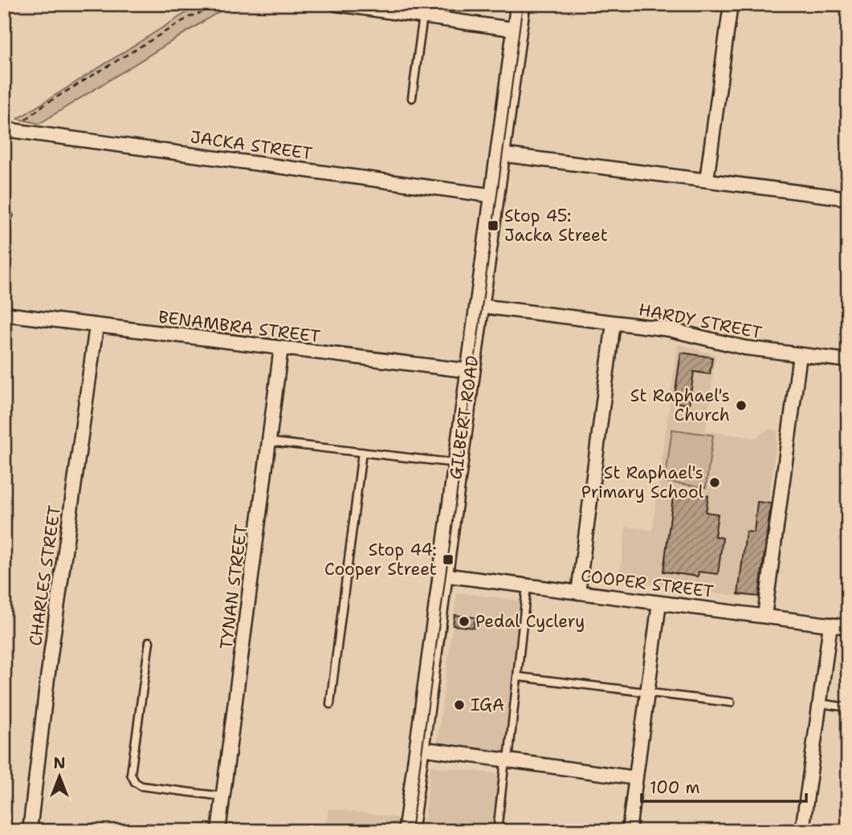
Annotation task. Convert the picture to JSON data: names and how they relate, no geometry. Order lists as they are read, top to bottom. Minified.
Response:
{"streets":{"street":["JACKA STREET","HARDY STREET","BENAMBRA STREET","GILBERT ROAD","CHARLES STREET","COOPER STREET","TYNAN STREET"]},"crossings":[["JACKA STREET","GILBERT ROAD"],["HARDY STREET","GILBERT ROAD"],["BENAMBRA STREET","GILBERT ROAD"],["BENAMBRA STREET","CHARLES STREET"],["BENAMBRA STREET","TYNAN STREET"],["GILBERT ROAD","COOPER STREET"]],"places":{"transit":["Stop 45: Jacka Street","Stop 44: Cooper Street"],"other":["St Raphael's Church","St Raphael's Primary School","Pedal Cyclery","IGA"]},"scale_bar":"100 m","north":"top"}
